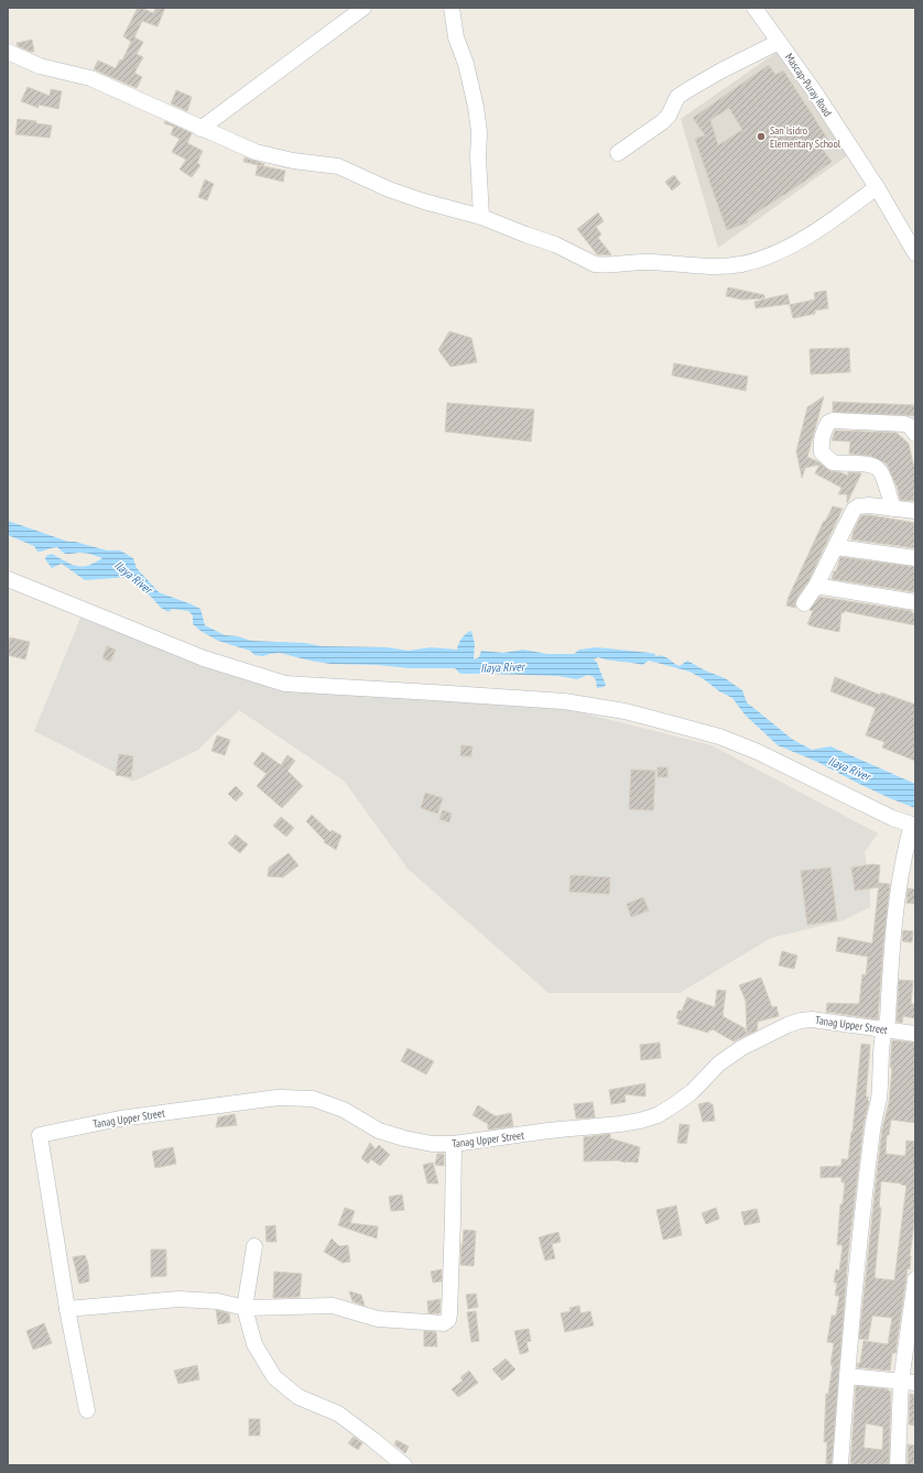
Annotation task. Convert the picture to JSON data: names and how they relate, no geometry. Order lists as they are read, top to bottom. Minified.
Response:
{"streets":{"street":["Mascap-Puray Road","Tanag Upper Street"]},"water":["Ilaya River"],"places":["San Isidro Elementary School"]}
